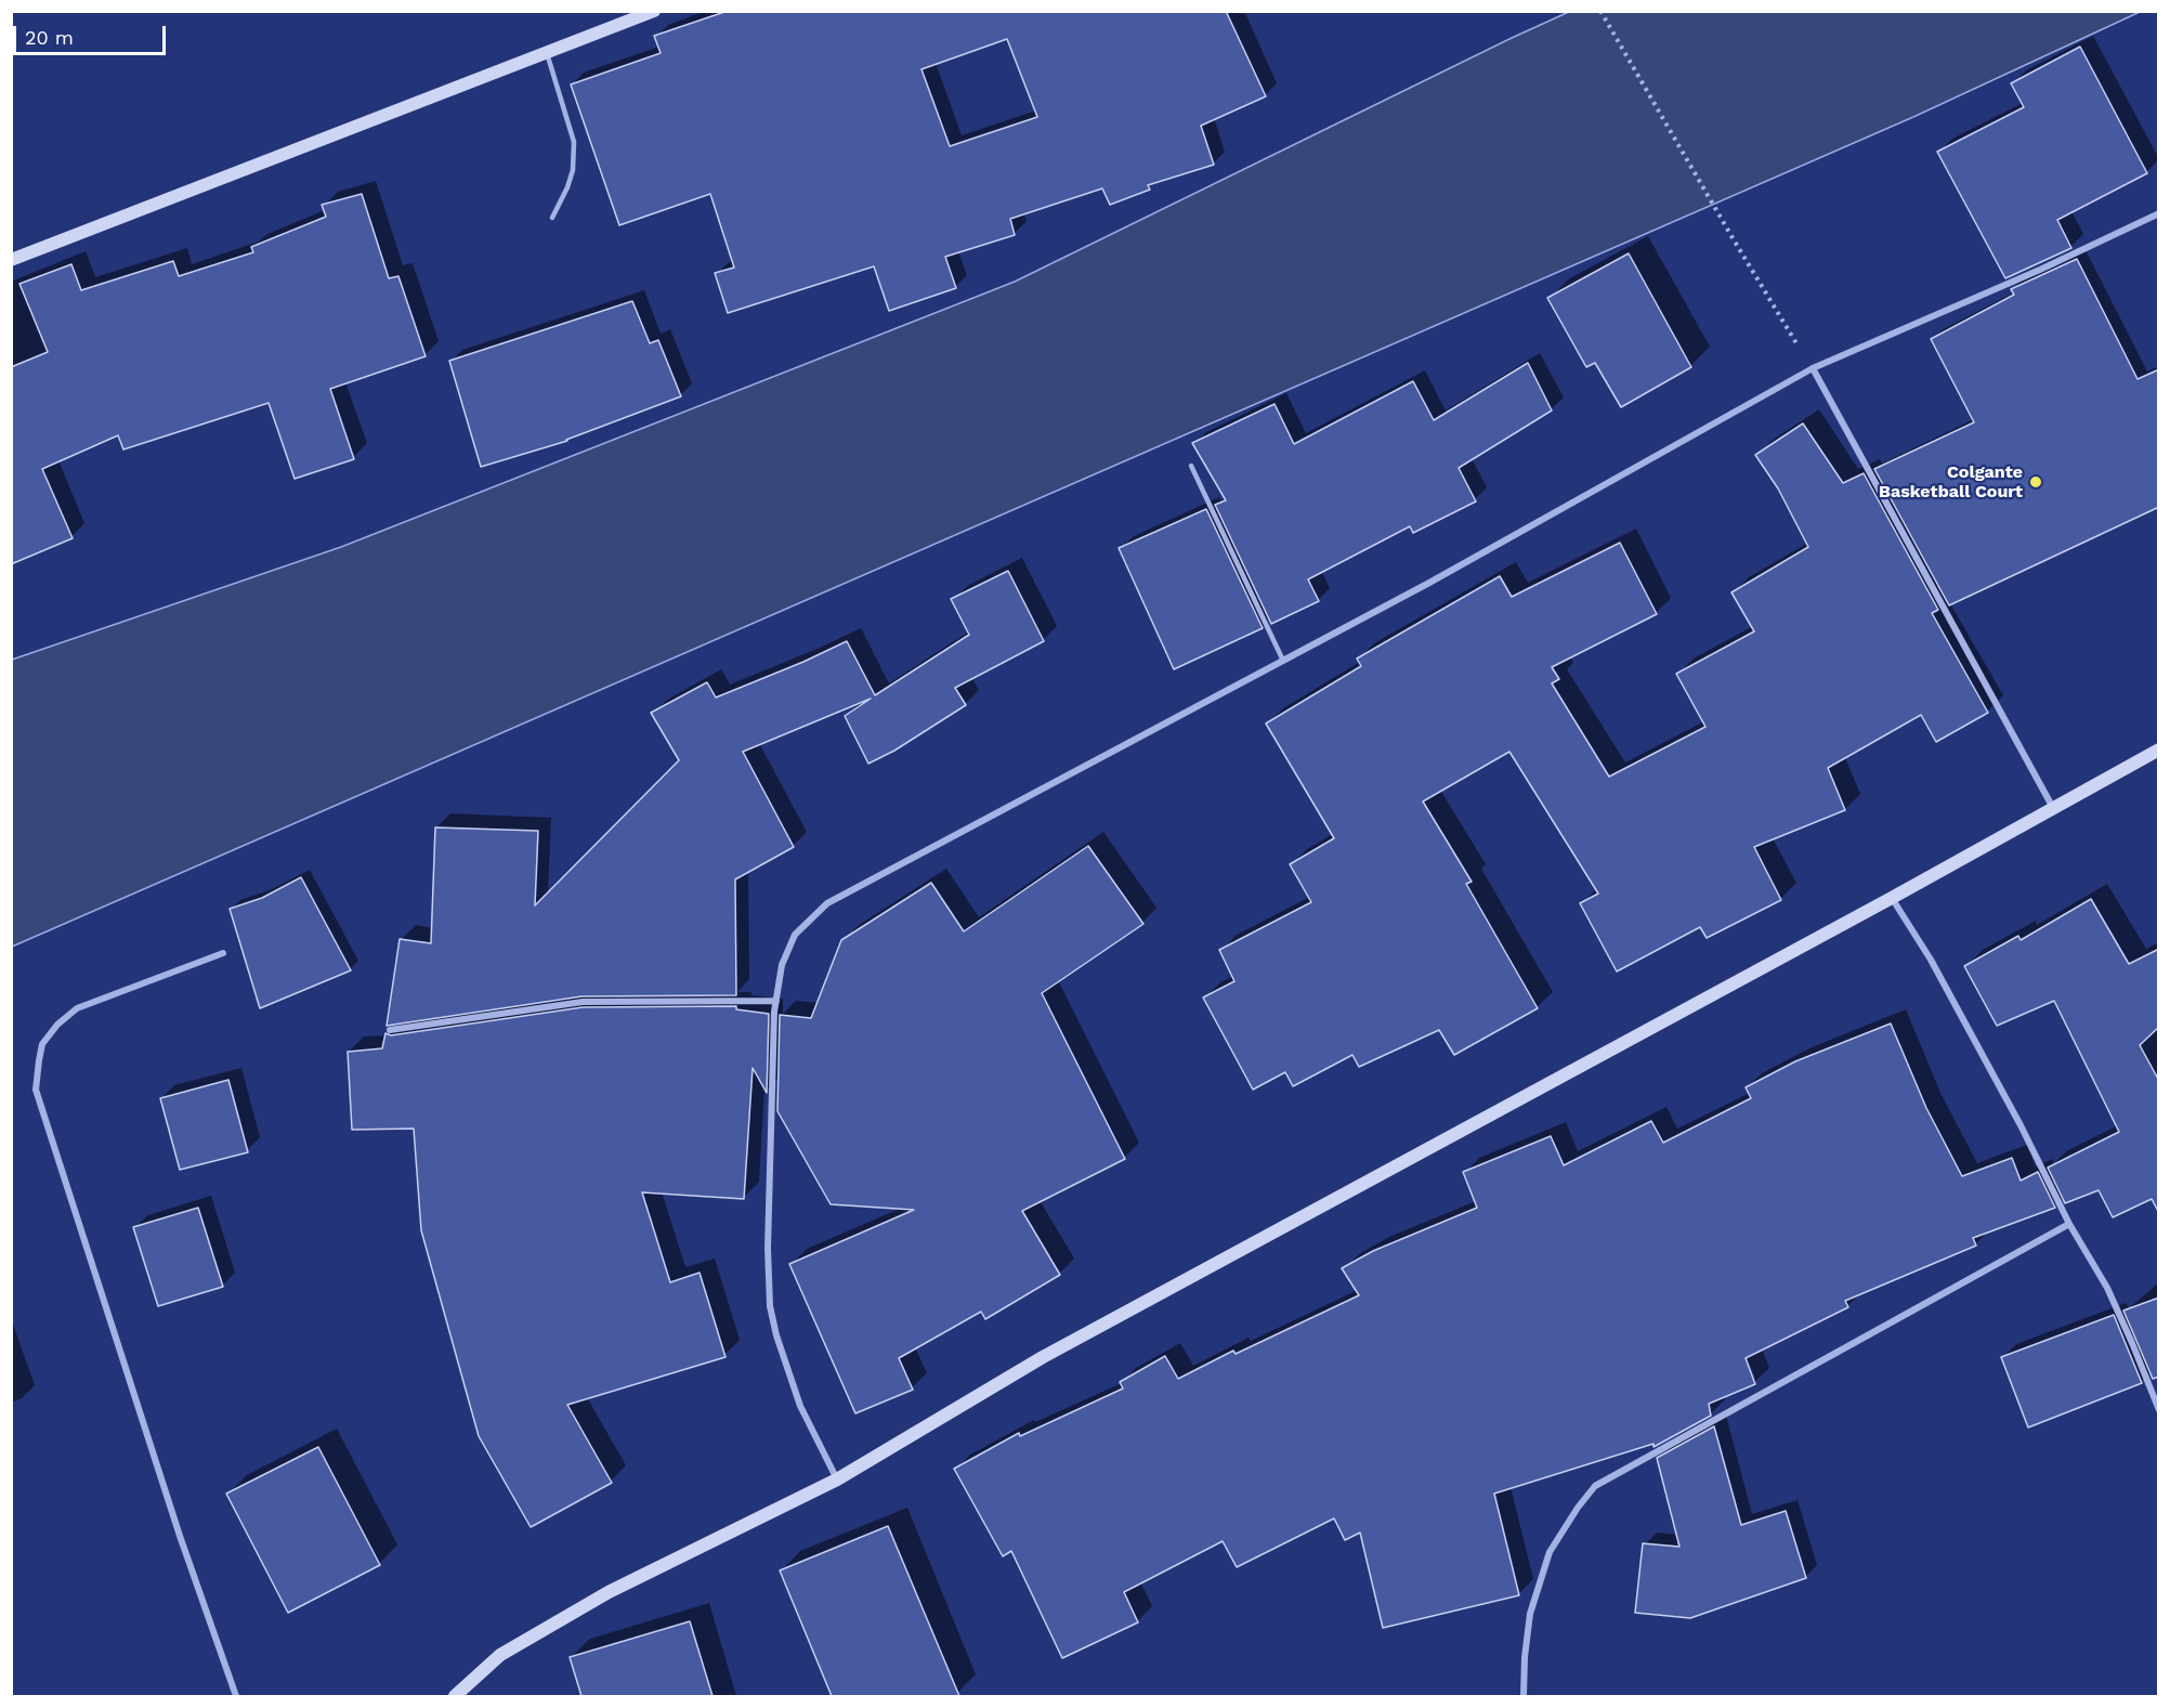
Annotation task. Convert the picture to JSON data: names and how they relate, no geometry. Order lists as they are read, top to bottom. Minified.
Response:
{"places":["Colgante Basketball Court"],"scale_bar":"20 m"}
